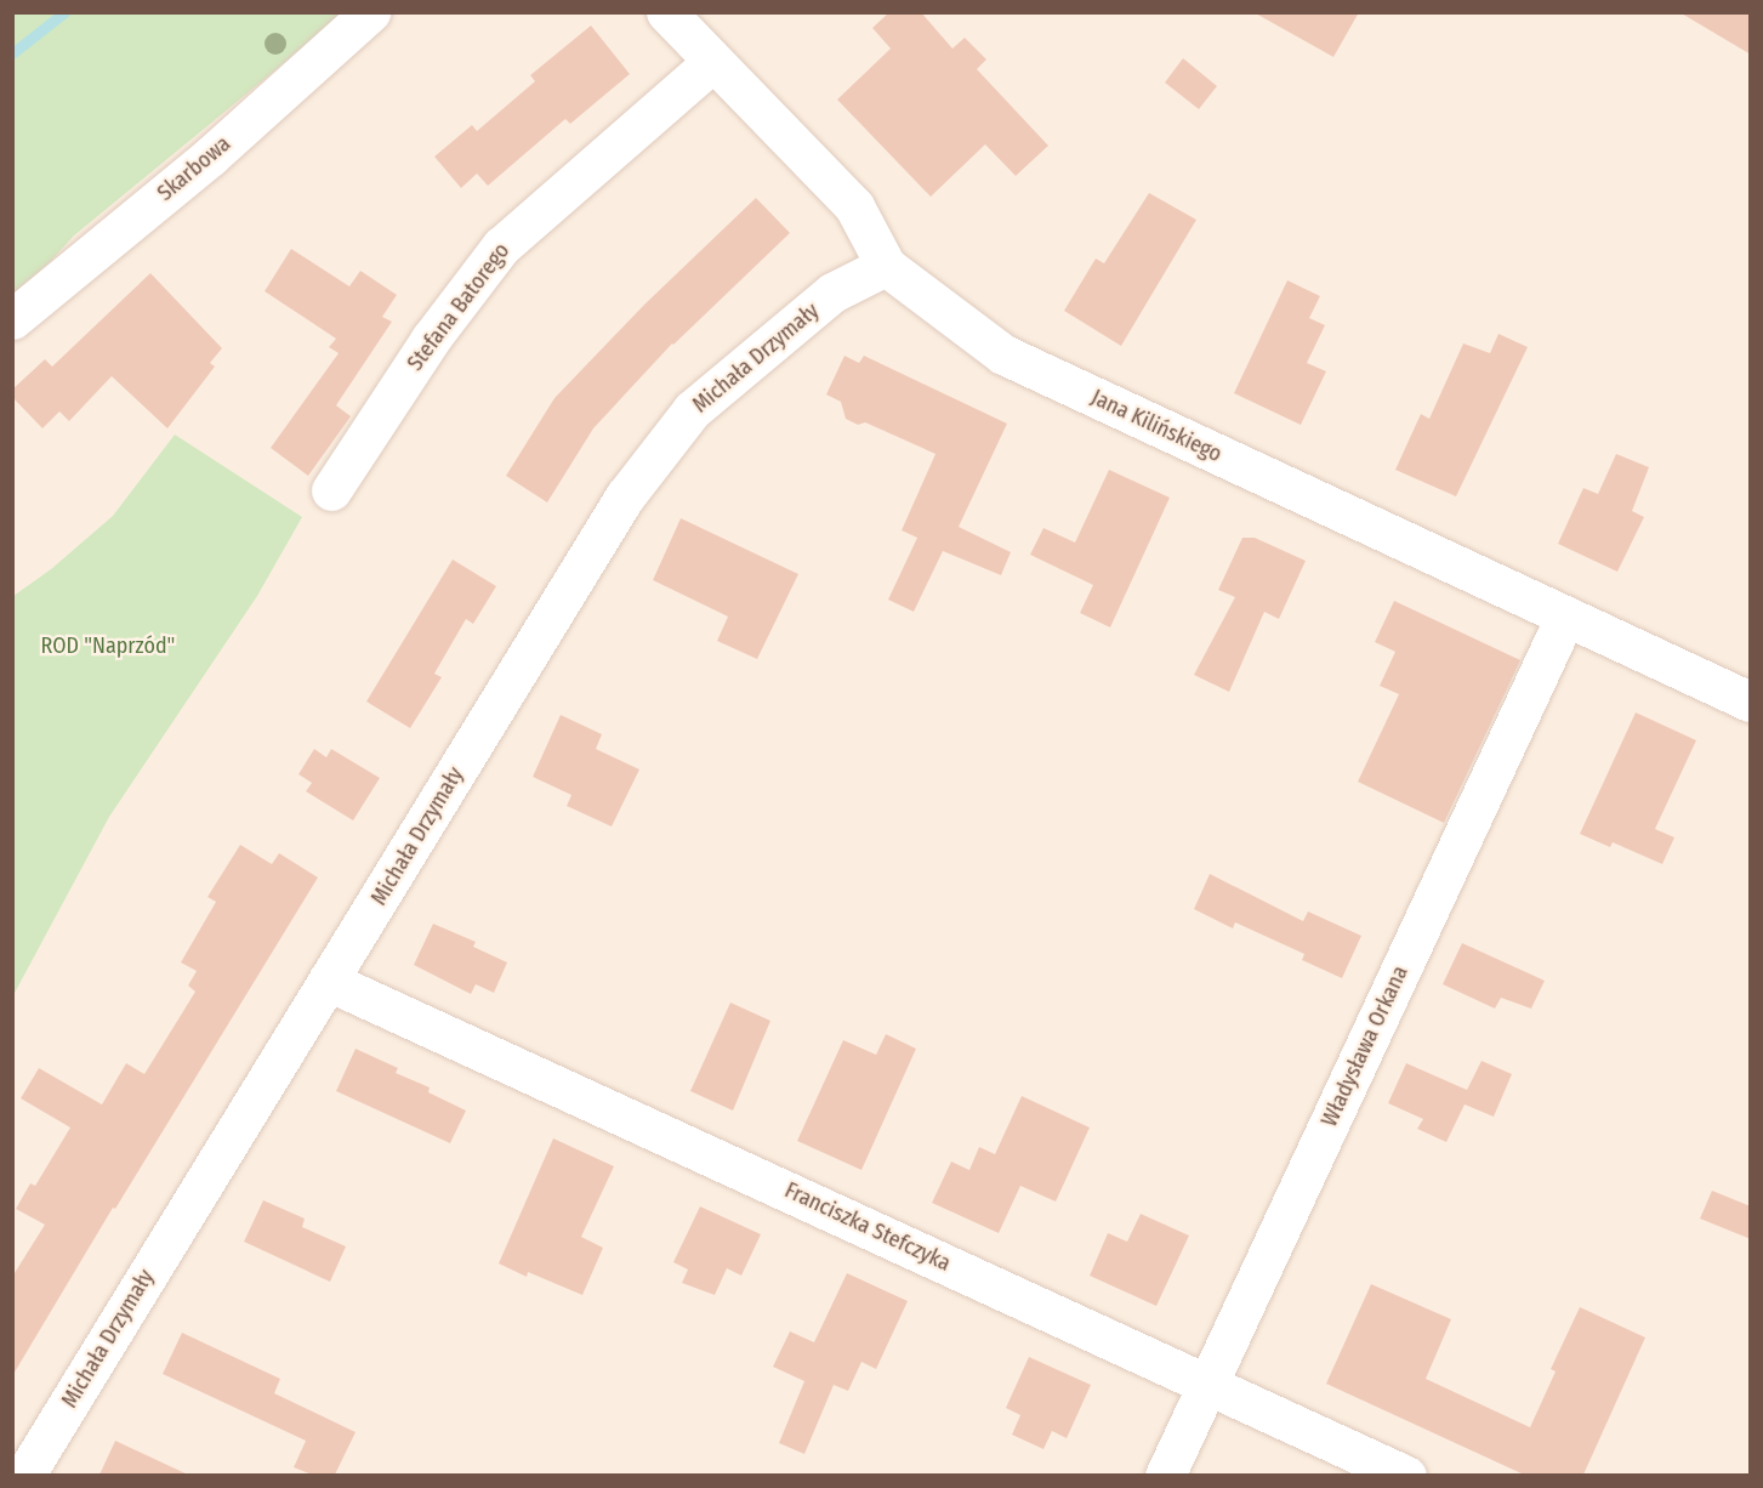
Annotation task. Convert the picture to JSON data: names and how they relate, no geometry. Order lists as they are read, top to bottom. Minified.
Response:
{"streets":{"street":["Skarbowa","Stefana Batorego","Michała Drzymały","Jana Kilińskiego","Władysława Orkana","Franciszka Stefczyka"]},"crossings":[["Stefana Batorego","Jana Kilińskiego"],["Michała Drzymały","Jana Kilińskiego"],["Michała Drzymały","Franciszka Stefczyka"],["Jana Kilińskiego","Władysława Orkana"],["Władysława Orkana","Franciszka Stefczyka"]],"parks":["ROD \"Naprzód\""]}
